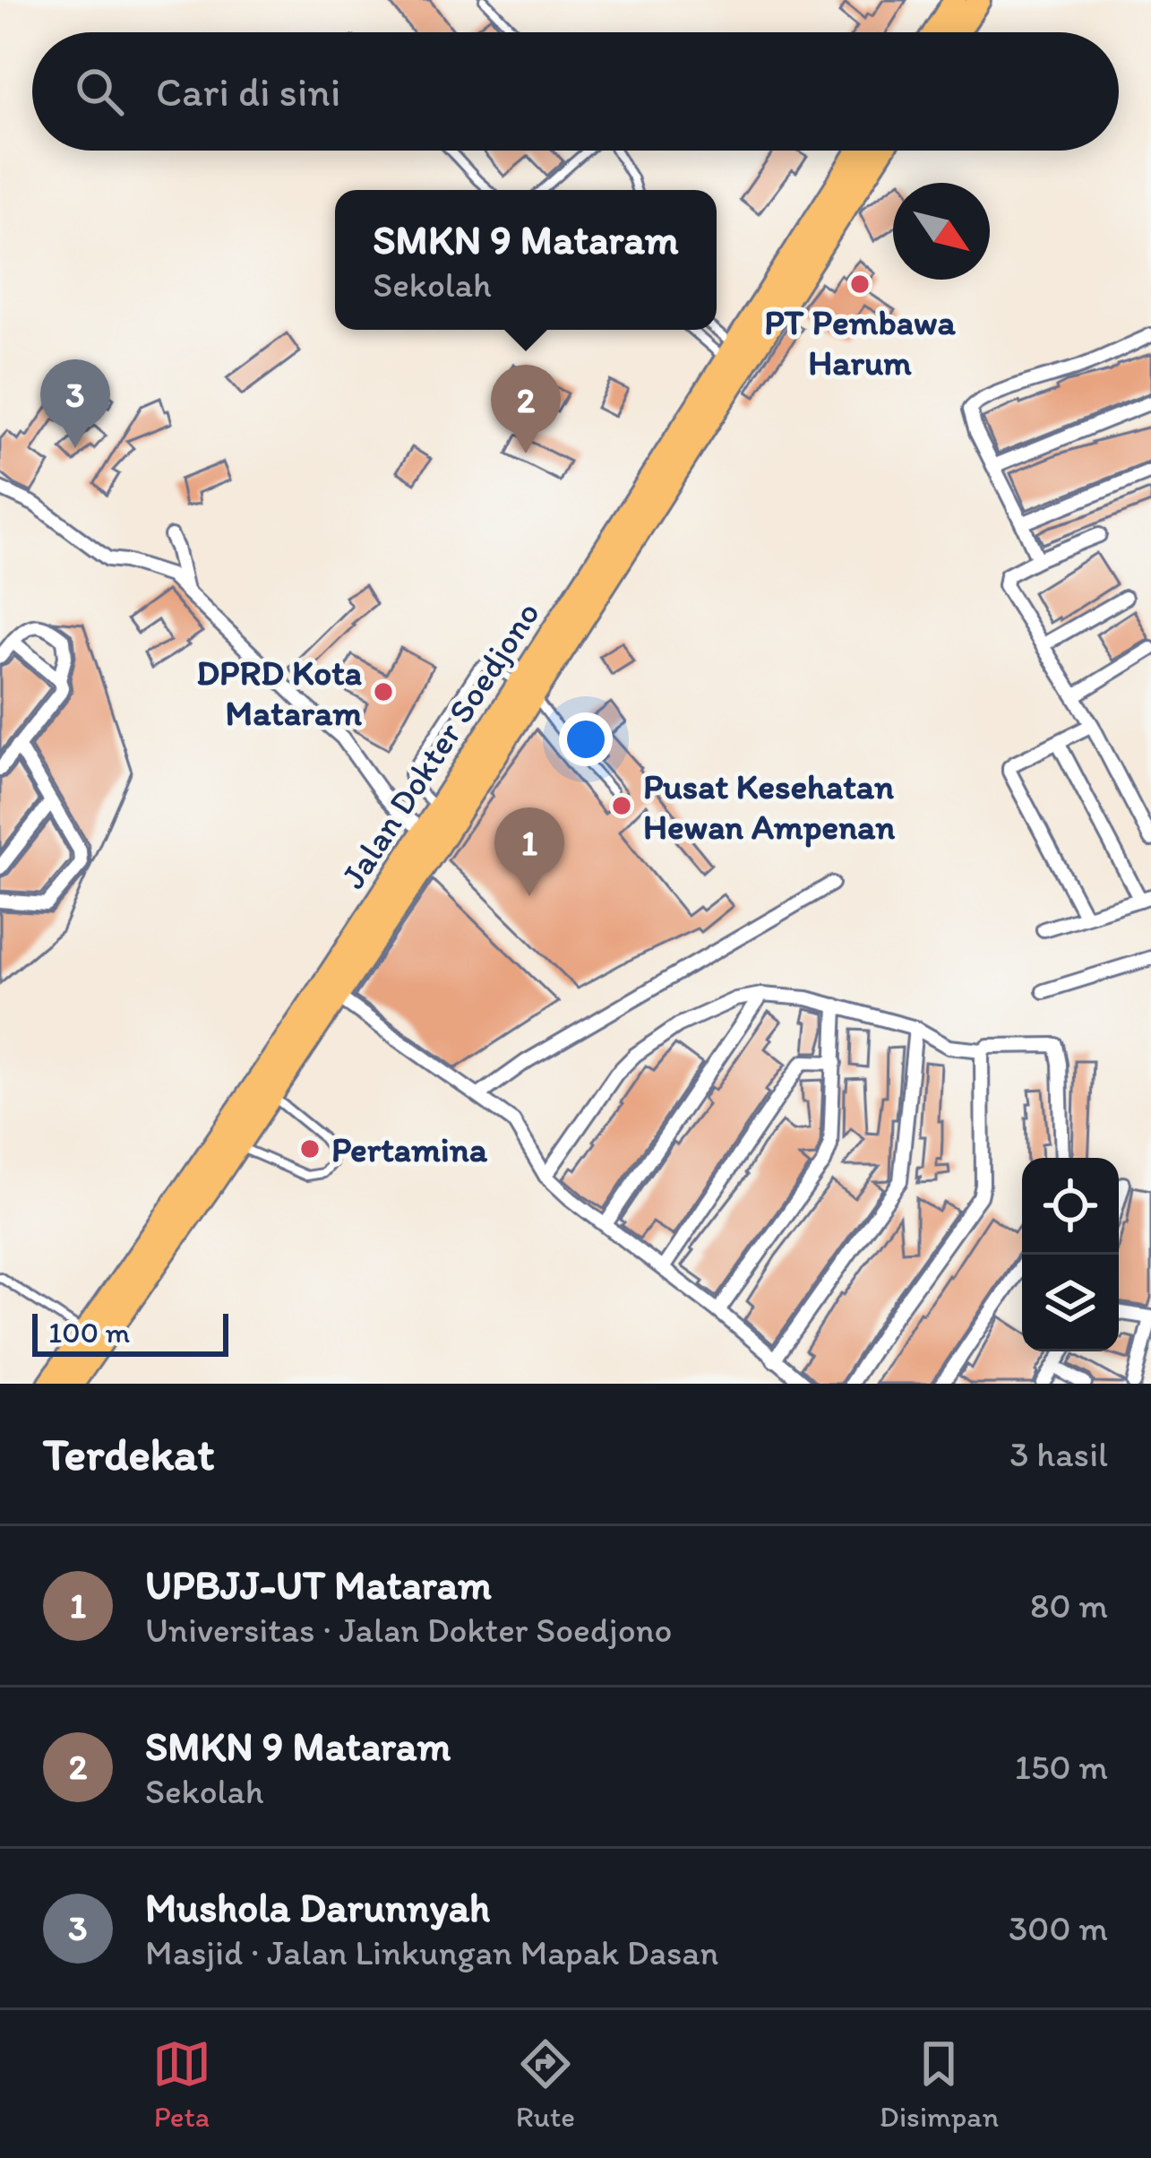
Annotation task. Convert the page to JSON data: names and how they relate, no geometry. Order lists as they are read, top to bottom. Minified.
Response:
{"streets":{"highway":["Jalan Dokter Soedjono"]},"places":["PT Pembawa Harum","DPRD Kota Mataram","Pusat Kesehatan Hewan Ampenan","Pertamina"],"scale_bar":"100 m","north":"bottom right","page":{"search":"Cari di sini","popup":["SMKN 9 Mataram","Sekolah"],"pins":["3","2","1"],"scale":"100 m","heading":["Terdekat","3 hasil"],"list":[{"mark":"1","name":"UPBJJ-UT Mataram","note":"Universitas · Jalan Dokter Soedjono","value":"80 m"},{"mark":"2","name":"SMKN 9 Mataram","note":"Sekolah","value":"150 m"},{"mark":"3","name":"Mushola Darunnyah","note":"Masjid · Jalan Linkungan Mapak Dasan","value":"300 m"}],"nav":["Peta","Rute","Disimpan"]}}
